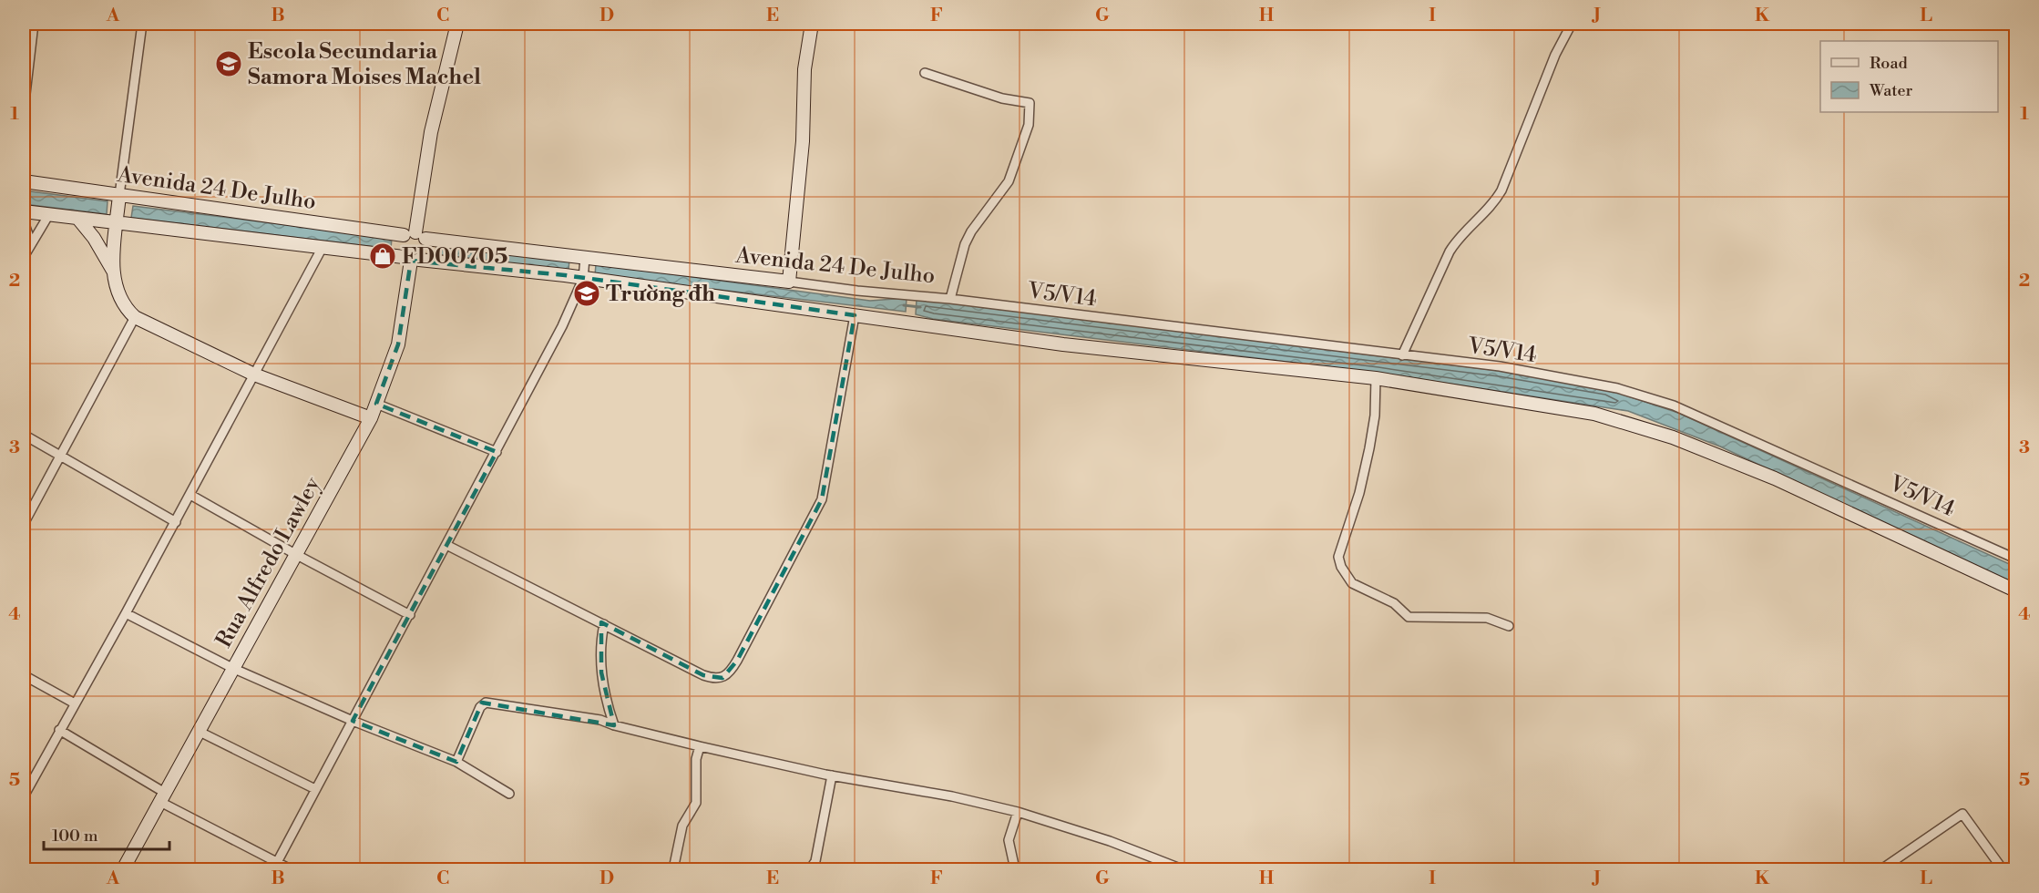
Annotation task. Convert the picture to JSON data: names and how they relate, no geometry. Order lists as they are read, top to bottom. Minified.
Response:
{"streets":{"street":["Avenida 24 De Julho","V5/V14","Rua Alfredo Lawley"]},"crossings":[["Avenida 24 De Julho","V5/V14"]],"places":{"school or university":["Escola Secundaria Samora Moises Machel","Trường đh"],"shop":["FD00705"]},"legend":["Road","Water"],"scale_bar":"100 m","grid":{"columns":["A","B","C","D","E","F","G","H","I","J","K","L"],"rows":["1","2","3","4","5"]}}
